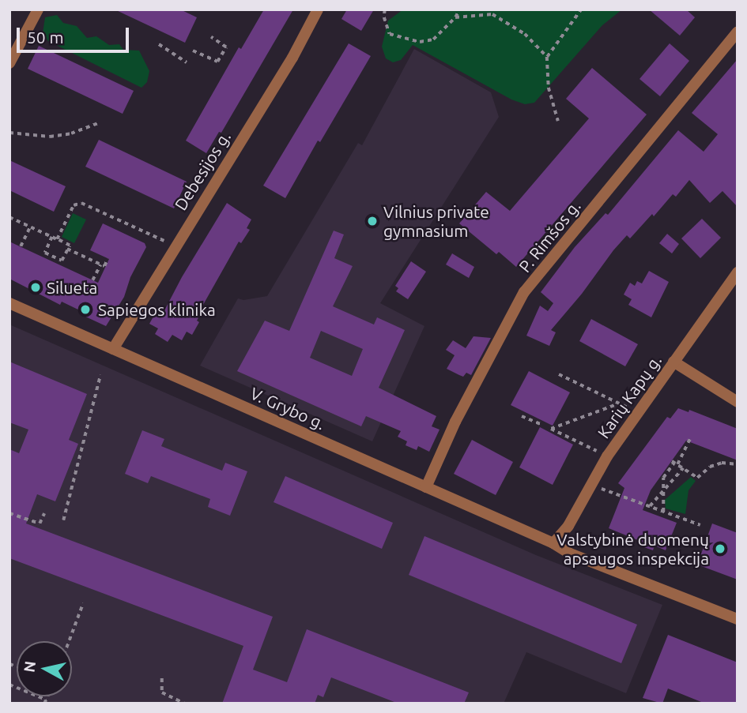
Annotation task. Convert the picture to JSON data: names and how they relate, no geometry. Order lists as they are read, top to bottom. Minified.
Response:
{"streets":{"street":["Debesijos g.","P. Rimšos g.","Karių Kapų g.","V. Grybo g."]},"crossings":[["Debesijos g.","V. Grybo g."],["P. Rimšos g.","V. Grybo g."],["Karių Kapų g.","V. Grybo g."]],"places":["Vilnius private gymnasium","Silueta","Sapiegos klinika","Valstybinė duomenų apsaugos inspekcija"],"scale_bar":"50 m","north":"left"}
